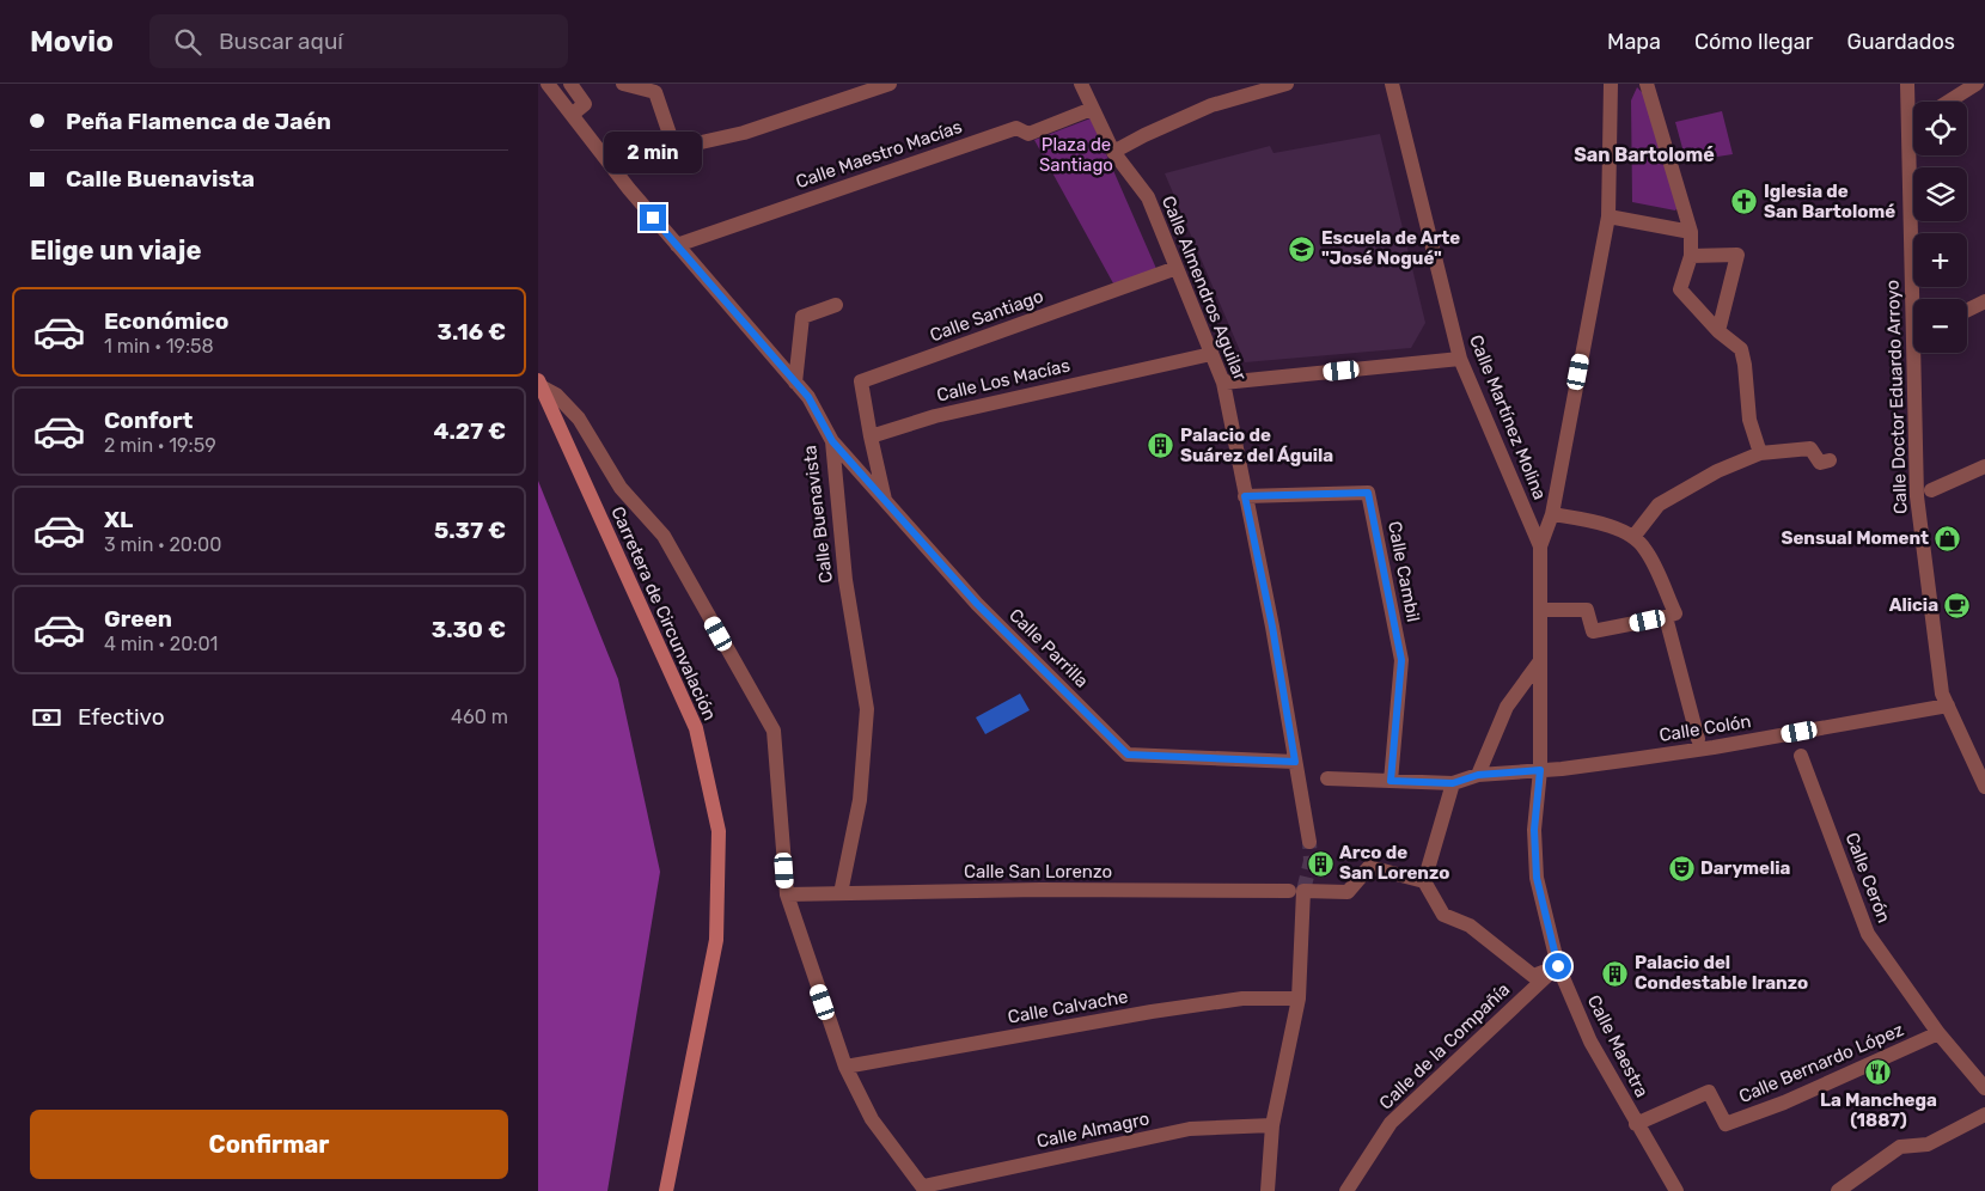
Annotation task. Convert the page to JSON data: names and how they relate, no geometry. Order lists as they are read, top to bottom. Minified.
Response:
{"streets":{"main road":["Carretera de Circunvalación"],"street":["Calle Maestro Macías","Calle Almendros Aguilar","Calle Santiago","Calle Los Macías","Calle Doctor Eduardo Arroyo","Calle Martínez Molina","Calle Buenavista","Calle Cambil","Calle Parrilla","Calle Colón","Calle San Lorenzo","Calle Cerón","Calle Calvache","Calle de la Compañía","Calle Maestra","Calle Bernardo López","Calle Almagro"]},"crossings":[["Calle Maestro Macías","Calle Almendros Aguilar"],["Calle Maestro Macías","Calle Buenavista"],["Calle Almendros Aguilar","Calle Santiago"],["Calle Almendros Aguilar","Calle Los Macías"],["Calle Almendros Aguilar","Calle Cambil"],["Calle Almendros Aguilar","Calle Parrilla"],["Calle Santiago","Calle Los Macías"],["Calle Doctor Eduardo Arroyo","Calle Colón"],["Calle Martínez Molina","Calle Colón"],["Calle Martínez Molina","Calle Maestra"],["Calle Buenavista","Calle Parrilla"],["Calle Buenavista","Calle San Lorenzo"],["Calle Colón","Calle Maestra"],["Calle Cerón","Calle Bernardo López"],["Calle de la Compañía","Calle Maestra"],["Calle Maestra","Calle Bernardo López"]],"districts":["San Bartolomé"],"parks":["Plaza de Santiago"],"places":{"church":["Iglesia de San Bartolomé"],"school or university":["Escuela de Arte \"José Nogué\""],"building":["Palacio de Suárez del Águila","Arco de San Lorenzo","Palacio del Condestable Iranzo"],"shop":["Sensual Moment"],"cafe":["Alicia"],"theatre":["Darymelia"],"restaurant":["La Manchega (1887)"]},"page":{"header":"Movio","search":"Buscar aquí","nav":["Mapa","Cómo llegar","Guardados"],"banner":["Peña Flamenca de Jaén","Calle Buenavista"],"map_buttons":["+","−"],"bubble":"2 min","heading":"Elige un viaje","list":[{"name":"Económico","note":"1 min · 19:58","value":"3.16 €"},{"name":"Confort","note":"2 min · 19:59","value":"4.27 €"},{"name":"XL","note":"3 min · 20:00","value":"5.37 €"},{"name":"Green","note":"4 min · 20:01","value":"3.30 €"}],"pay":["Efectivo","460 m"],"buttons":"Confirmar"}}
